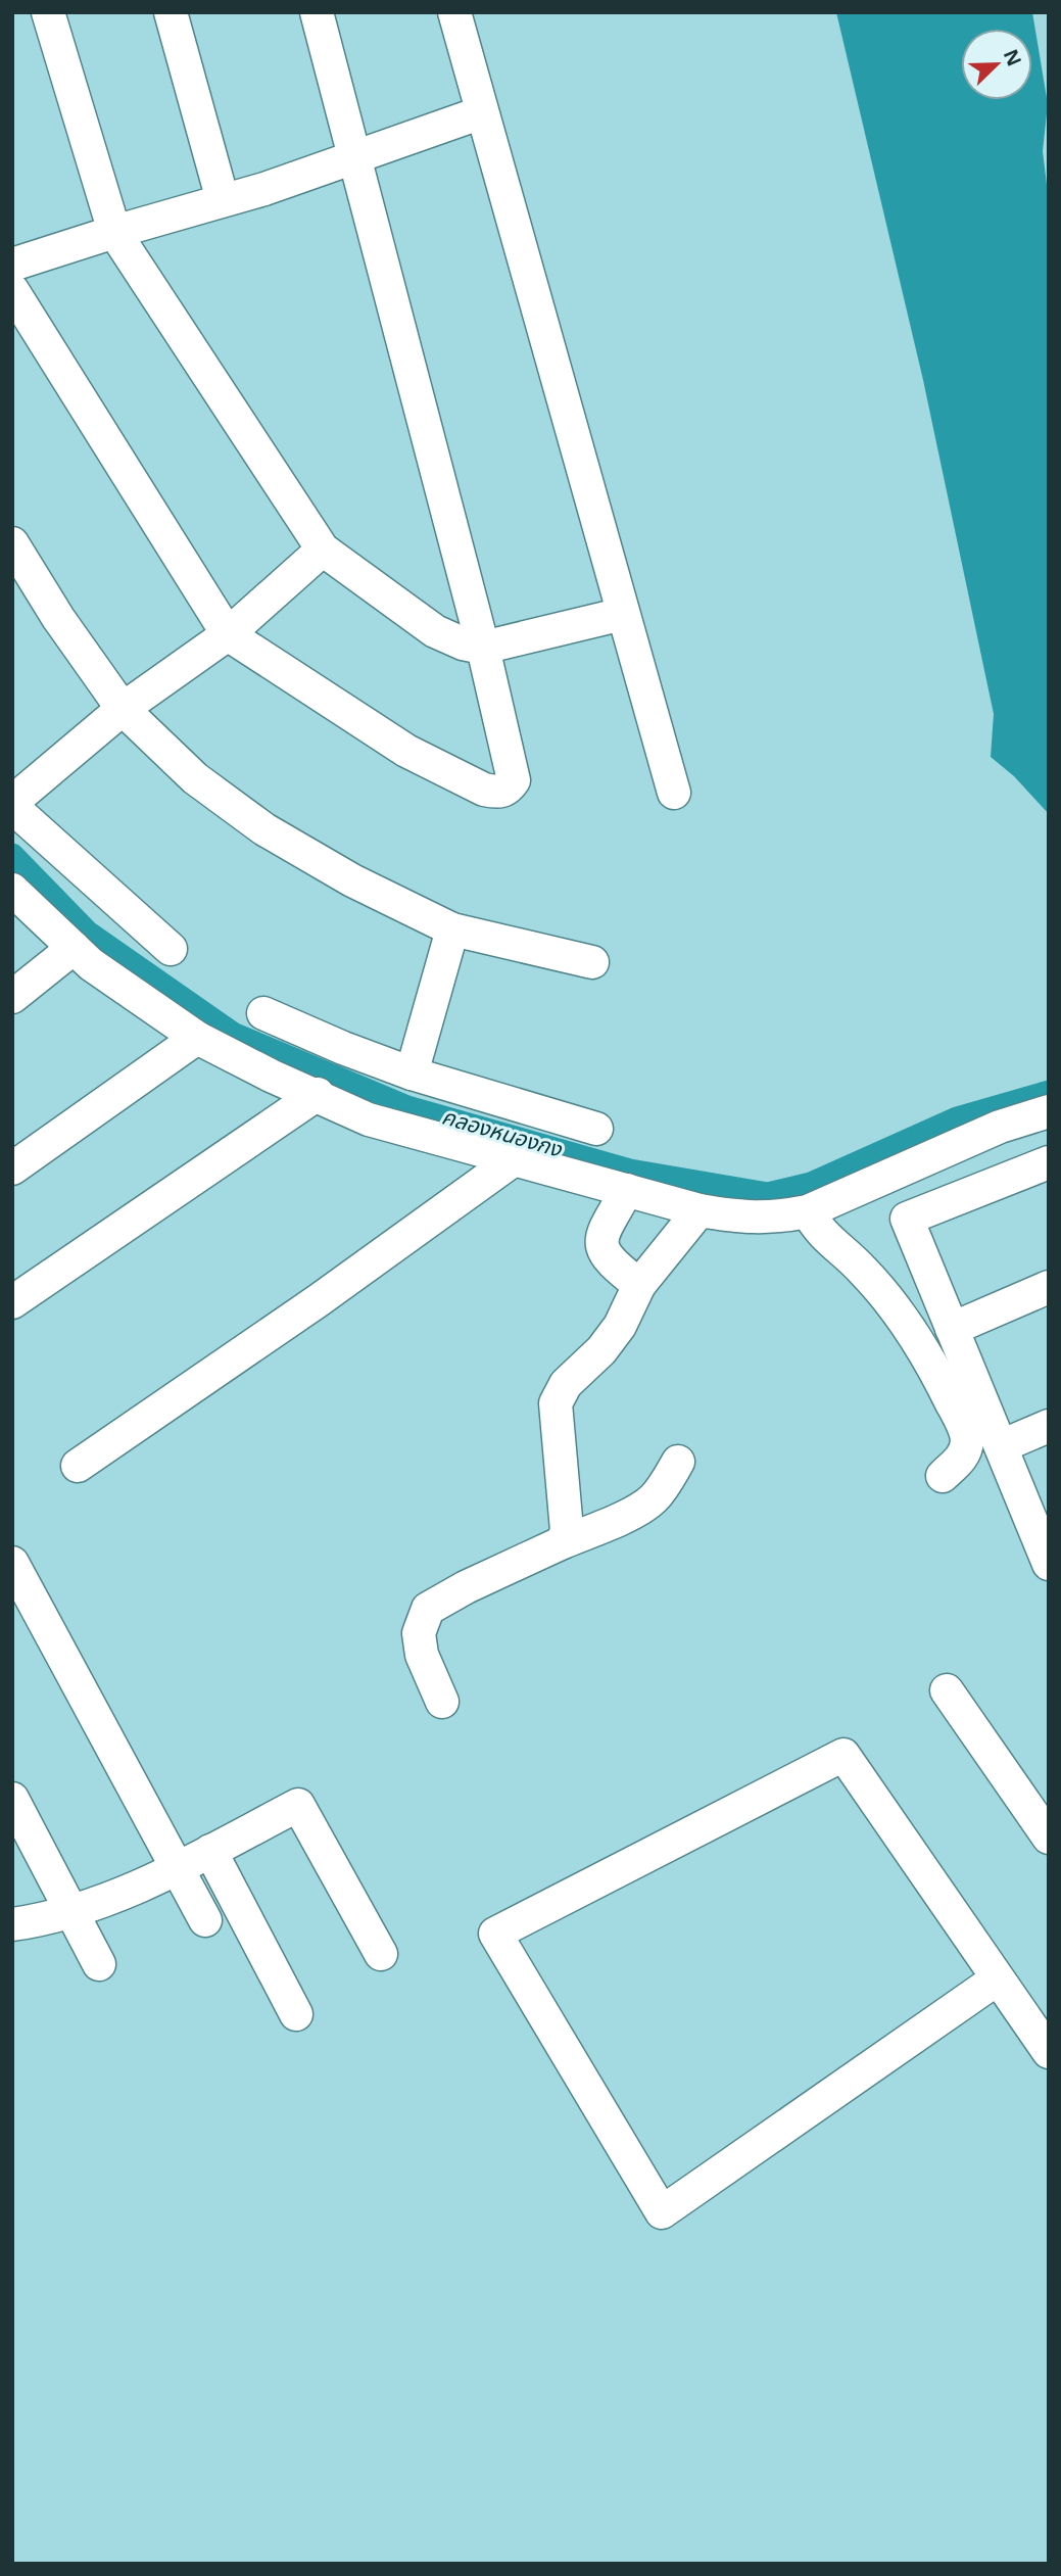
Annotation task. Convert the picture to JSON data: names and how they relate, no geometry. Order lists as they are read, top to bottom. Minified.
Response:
{"water":["คลองหนองกง"],"north":"top right"}
